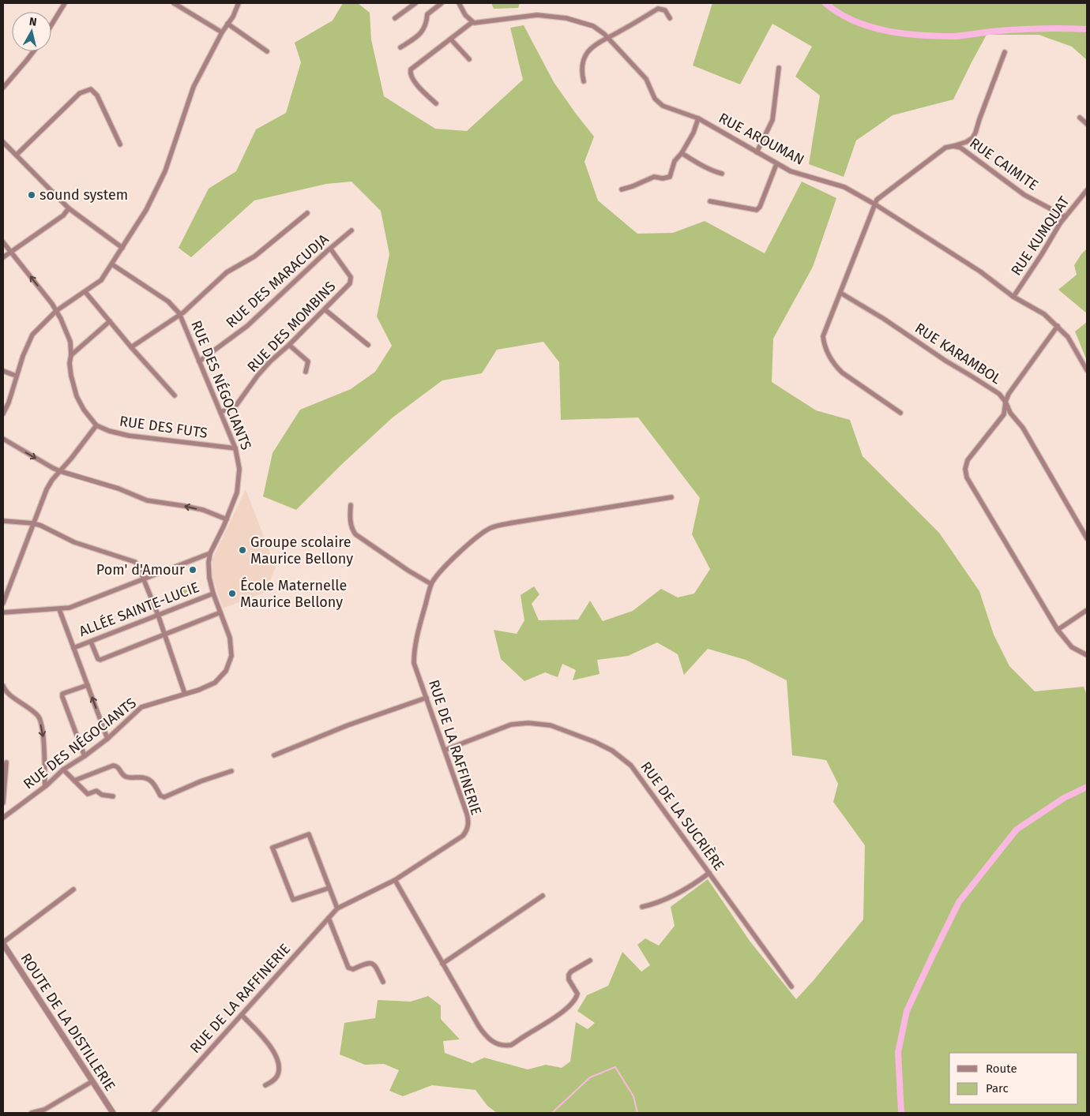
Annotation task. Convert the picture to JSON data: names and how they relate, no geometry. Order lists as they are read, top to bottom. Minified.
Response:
{"streets":{"street":["RUE AROUMAN","RUE CAIMITE","RUE KUMQUAT","RUE DES MARACUDJA","RUE DES MOMBINS","RUE KARAMBOL","RUE DES NÉGOCIANTS","RUE DES FUTS","ALLÉE SAINTE-LUCIE","RUE DE LA RAFFINERIE","RUE DE LA SUCRIÈRE","ROUTE DE LA DISTILLERIE"]},"crossings":[["RUE AROUMAN","RUE CAIMITE"],["RUE AROUMAN","RUE KUMQUAT"],["RUE CAIMITE","RUE KUMQUAT"],["RUE DES MARACUDJA","RUE DES MOMBINS"],["RUE DES MARACUDJA","RUE DES NÉGOCIANTS"],["RUE DES MOMBINS","RUE DES NÉGOCIANTS"],["RUE DES NÉGOCIANTS","RUE DES FUTS"],["RUE DES NÉGOCIANTS","ALLÉE SAINTE-LUCIE"],["RUE DE LA RAFFINERIE","RUE DE LA SUCRIÈRE"]],"places":["sound system","Groupe scolaire Maurice Bellony","Pom' d'Amour","École Maternelle Maurice Bellony"],"legend":["Route","Parc"],"north":"top"}
